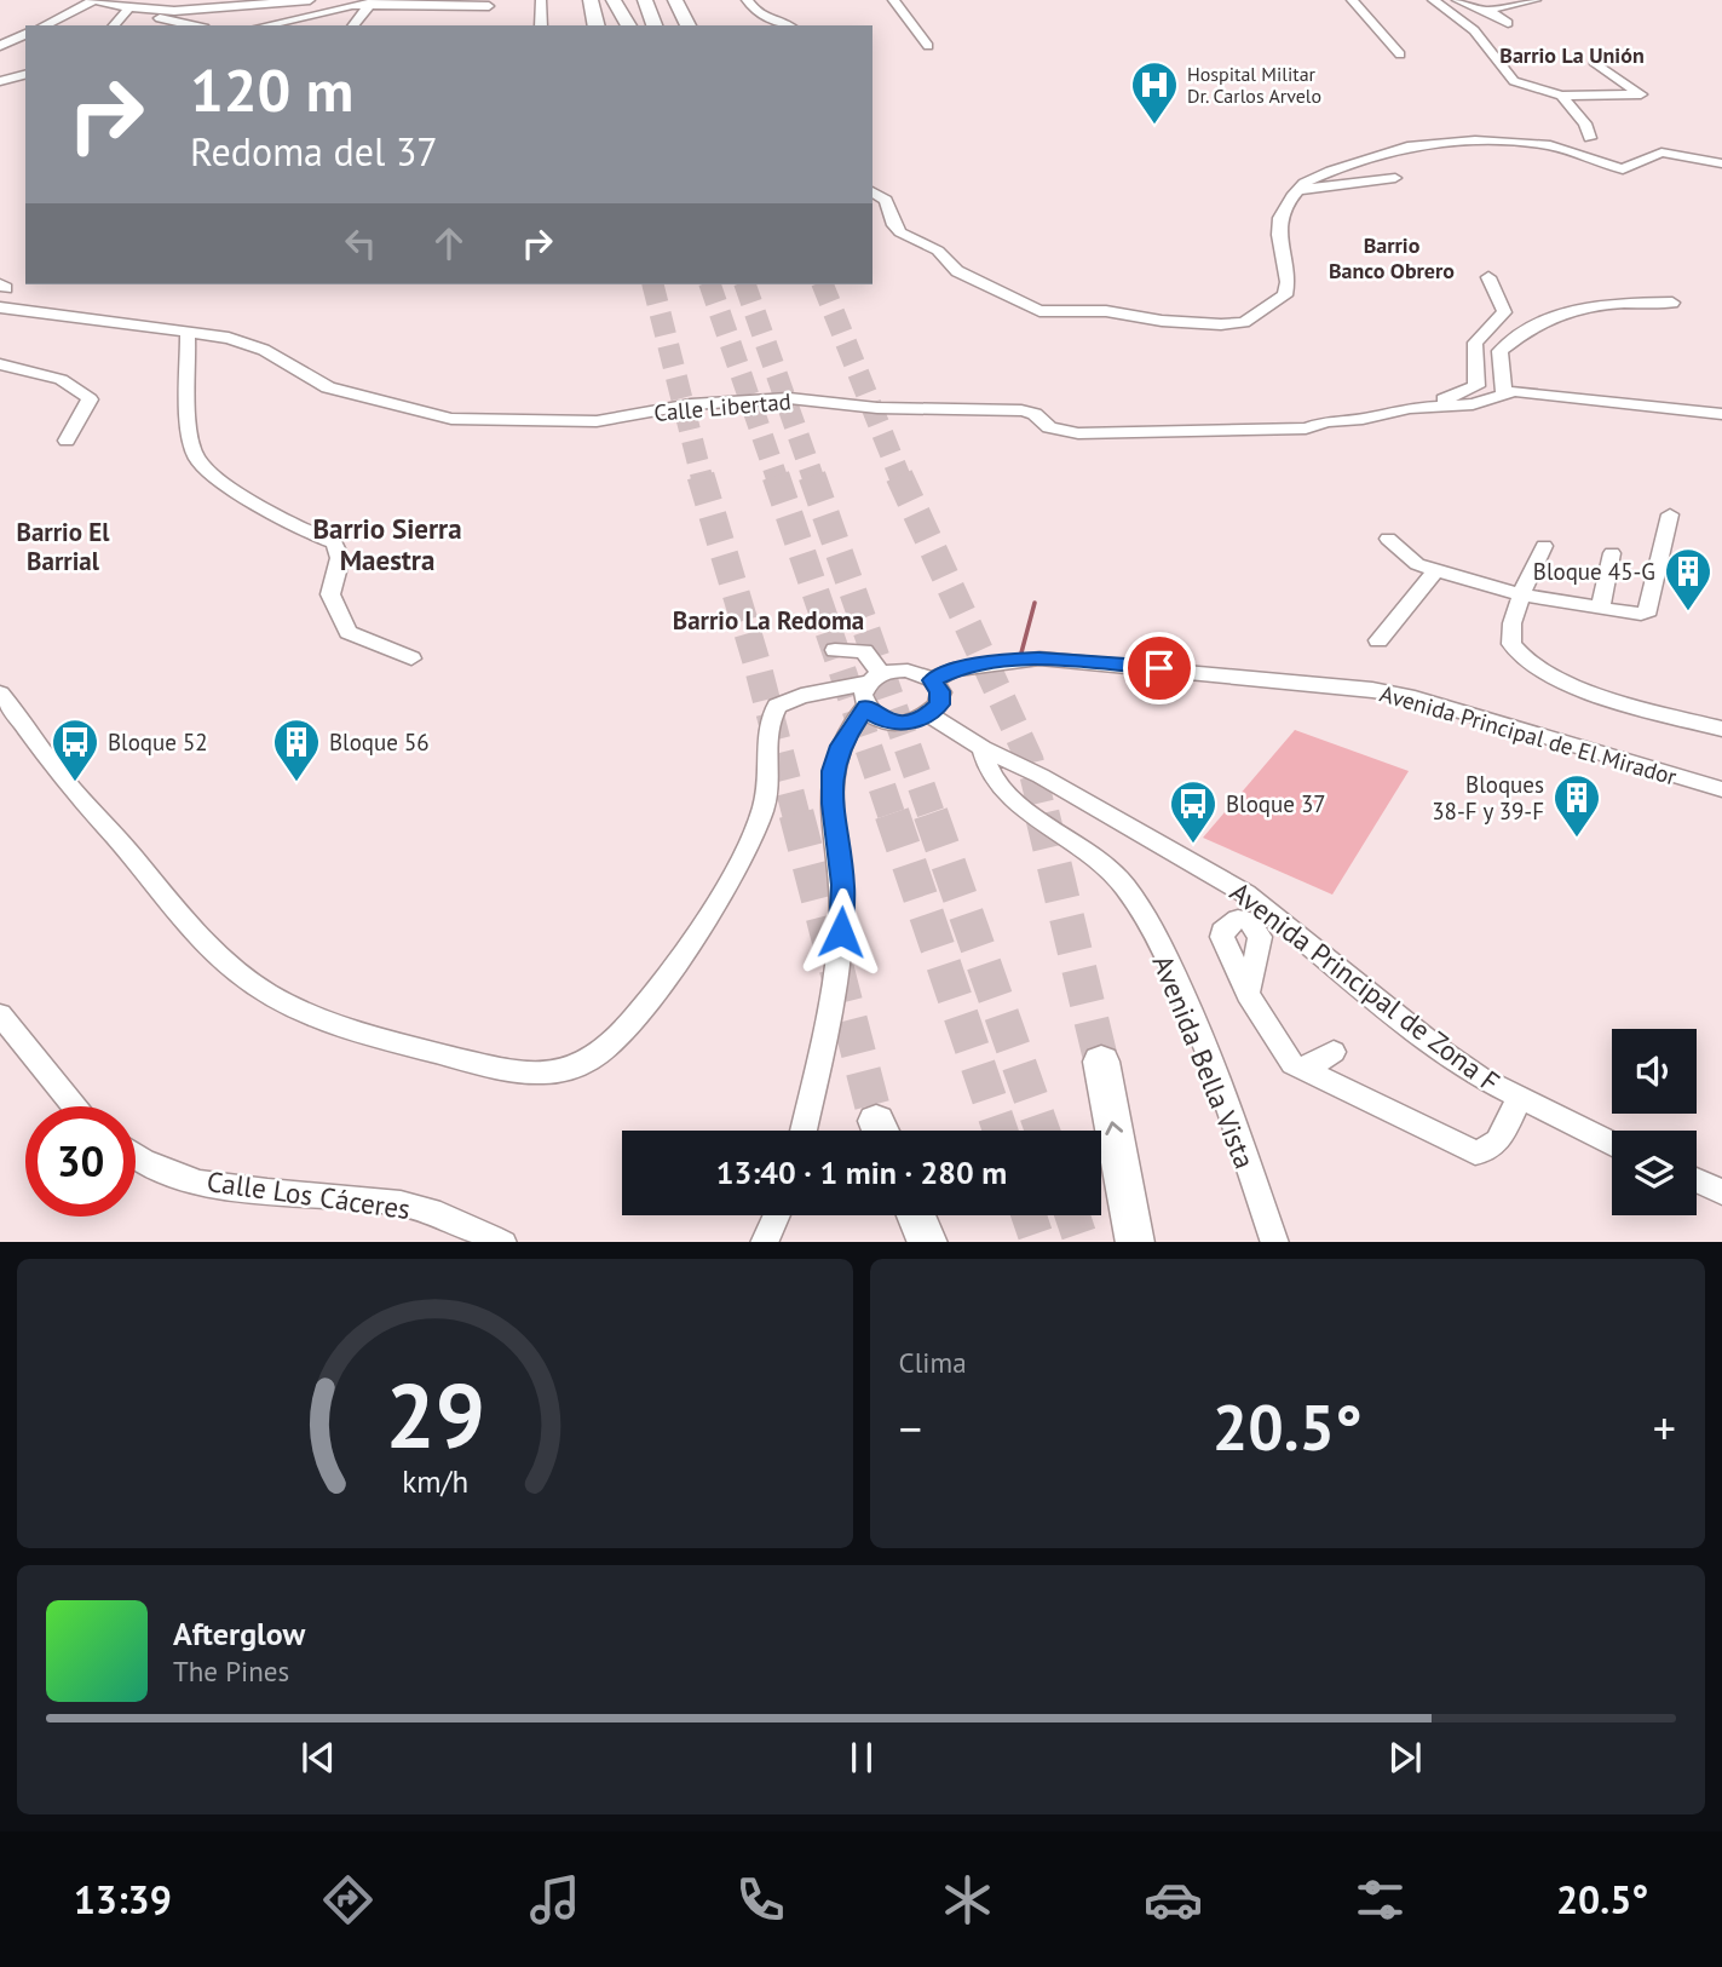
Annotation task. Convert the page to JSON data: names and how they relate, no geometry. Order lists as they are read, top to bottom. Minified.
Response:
{"streets":{"street":["Calle Libertad","Avenida Principal de El Mirador","Avenida Principal de Zona F","Avenida Bella Vista","Calle Los Cáceres"]},"crossings":[["Avenida Principal de El Mirador","Avenida Principal de Zona F"],["Avenida Principal de Zona F","Avenida Bella Vista"]],"districts":["Barrio La Unión","Barrio Banco Obrero","Barrio Sierra Maestra","Barrio El Barrial","Barrio La Redoma"],"places":{"hospital":["Hospital Militar Dr. Carlos Arvelo"],"building":["Bloque 45-G","Bloque 56","Bloques 38-F y 39-F"],"bus stop":["Bloque 52","Bloque 37"]},"page":{"turn":["120 m","Redoma del 37"],"limit":"30","trip":"13:40 · 1 min · 280 m","tile":"Clima","heat":["−","20.5°","+"],"song":["Afterglow","The Pines"],"tabs":["13:39","20.5°"],"gauge":["29","km/h"]}}
